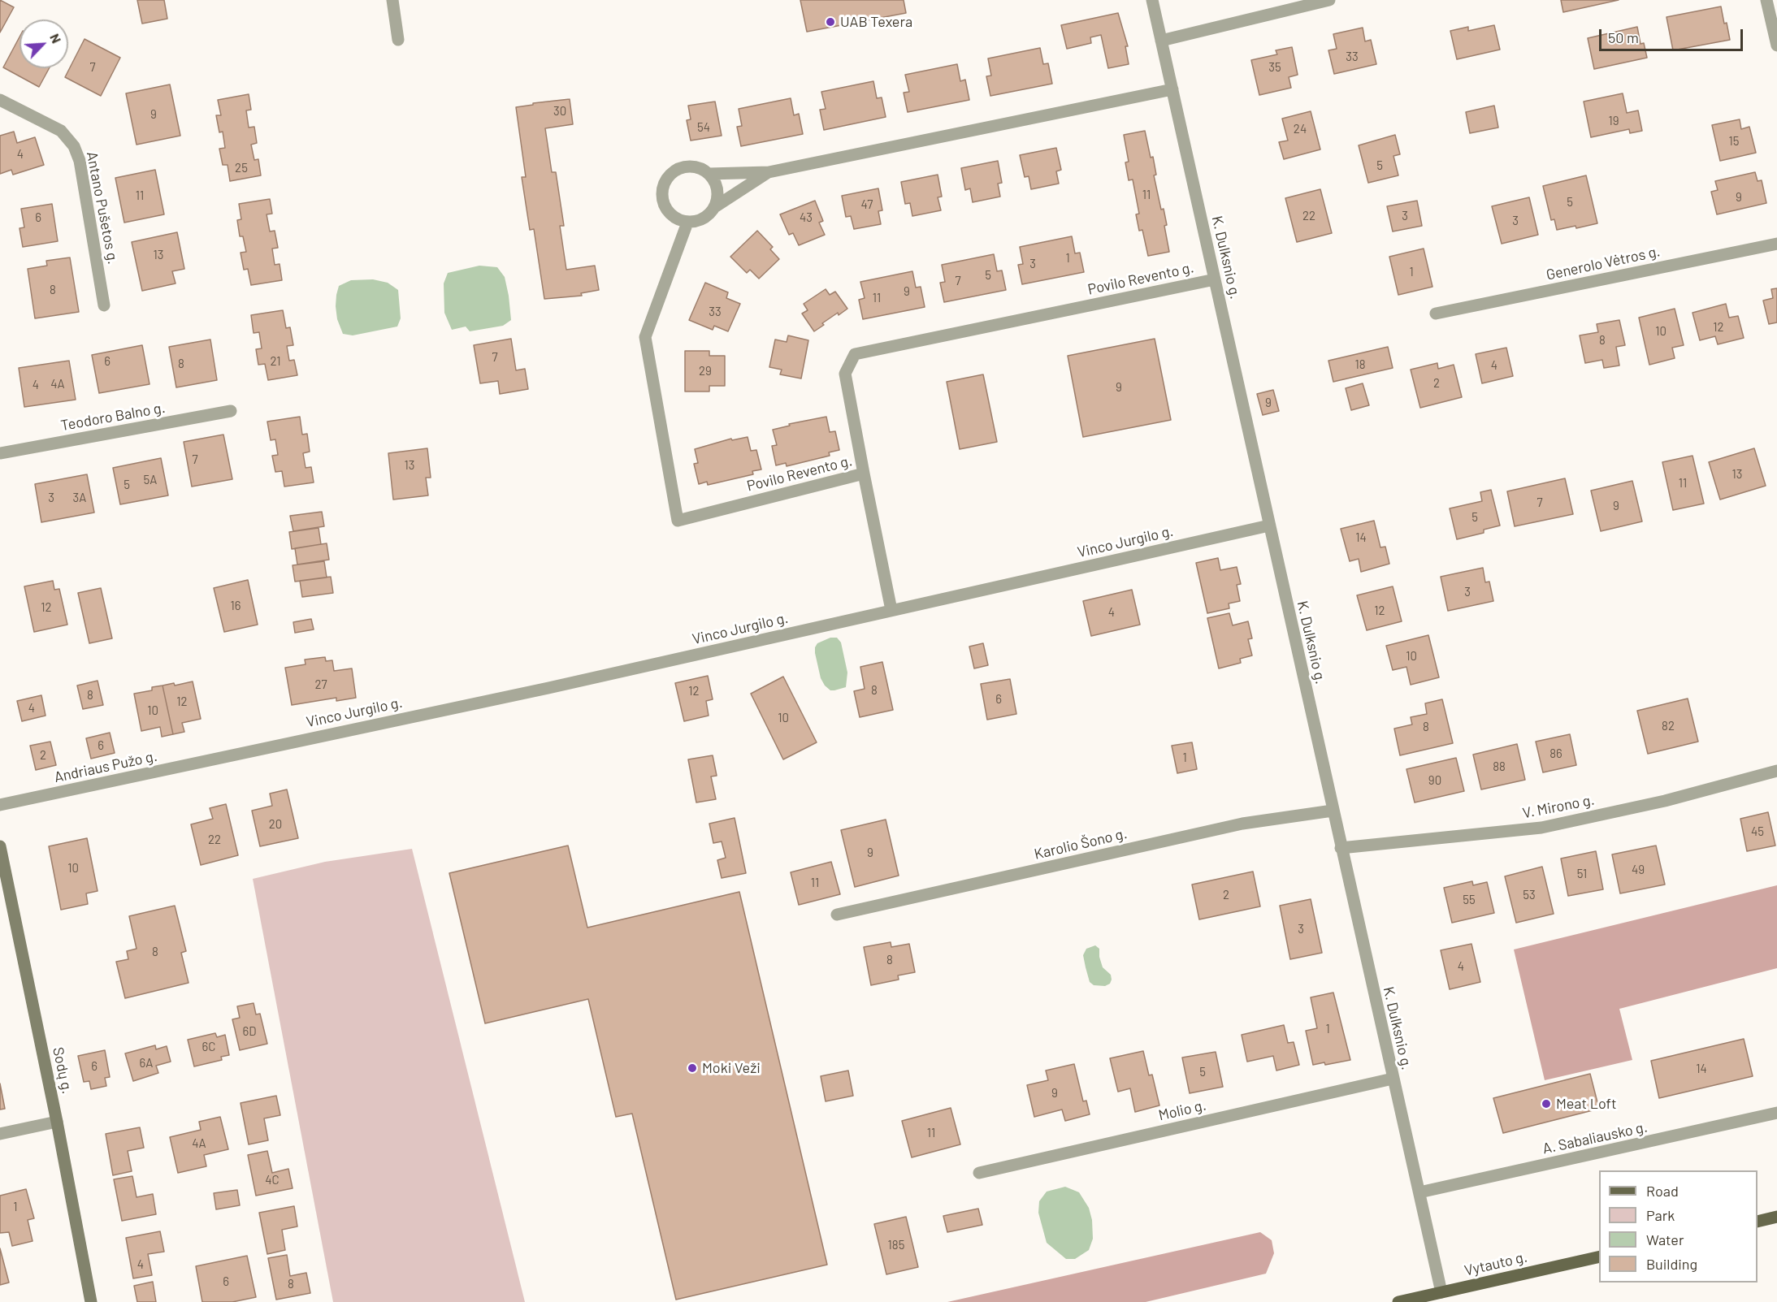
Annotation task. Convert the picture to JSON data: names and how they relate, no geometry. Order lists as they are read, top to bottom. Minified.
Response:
{"streets":{"main road":["Sodų g.","Vytauto g."],"street":["Antano Pušetos g.","K. Dulksnio g.","Generolo Vėtros g.","Povilo Revento g.","Teodoro Balno g.","Vinco Jurgilo g.","Andriaus Pužo g.","V. Mirono g.","Karolio Šono g.","Molio g.","A. Sabaliausko g."]},"crossings":[["K. Dulksnio g.","Povilo Revento g."],["K. Dulksnio g.","Vinco Jurgilo g."],["K. Dulksnio g.","V. Mirono g."],["K. Dulksnio g.","Karolio Šono g."],["K. Dulksnio g.","Molio g."],["K. Dulksnio g.","A. Sabaliausko g."],["K. Dulksnio g.","Vytauto g."],["Vinco Jurgilo g.","Andriaus Pužo g."]],"places":["UAB Texera","Moki Veži","Meat Loft"],"house_numbers":["33","7","35","30","9","19","54","24","15","4","5","25","11","11","9","5","47","22","3","6","43","3","13","1","3","1","5","7","8","9","11","33","12","10","8","7","6","21","8","18","4","29","2","4A","4","9","9","7","13","13","5A","11","5","3","3A","7","9","5","14","3","16","12","12","4","10","27","8","12","8","6","12","4","10","10","82","8","6","86","2","1","88","90","20","45","22","9","10","49","51","11","2","53","55","3","8","8","4","1","6D","6C","6A","6","14","5","9","11","4A","4C","1","185","4","6","8"],"legend":["Road","Park","Water","Building"],"scale_bar":"50 m","north":"top right"}
